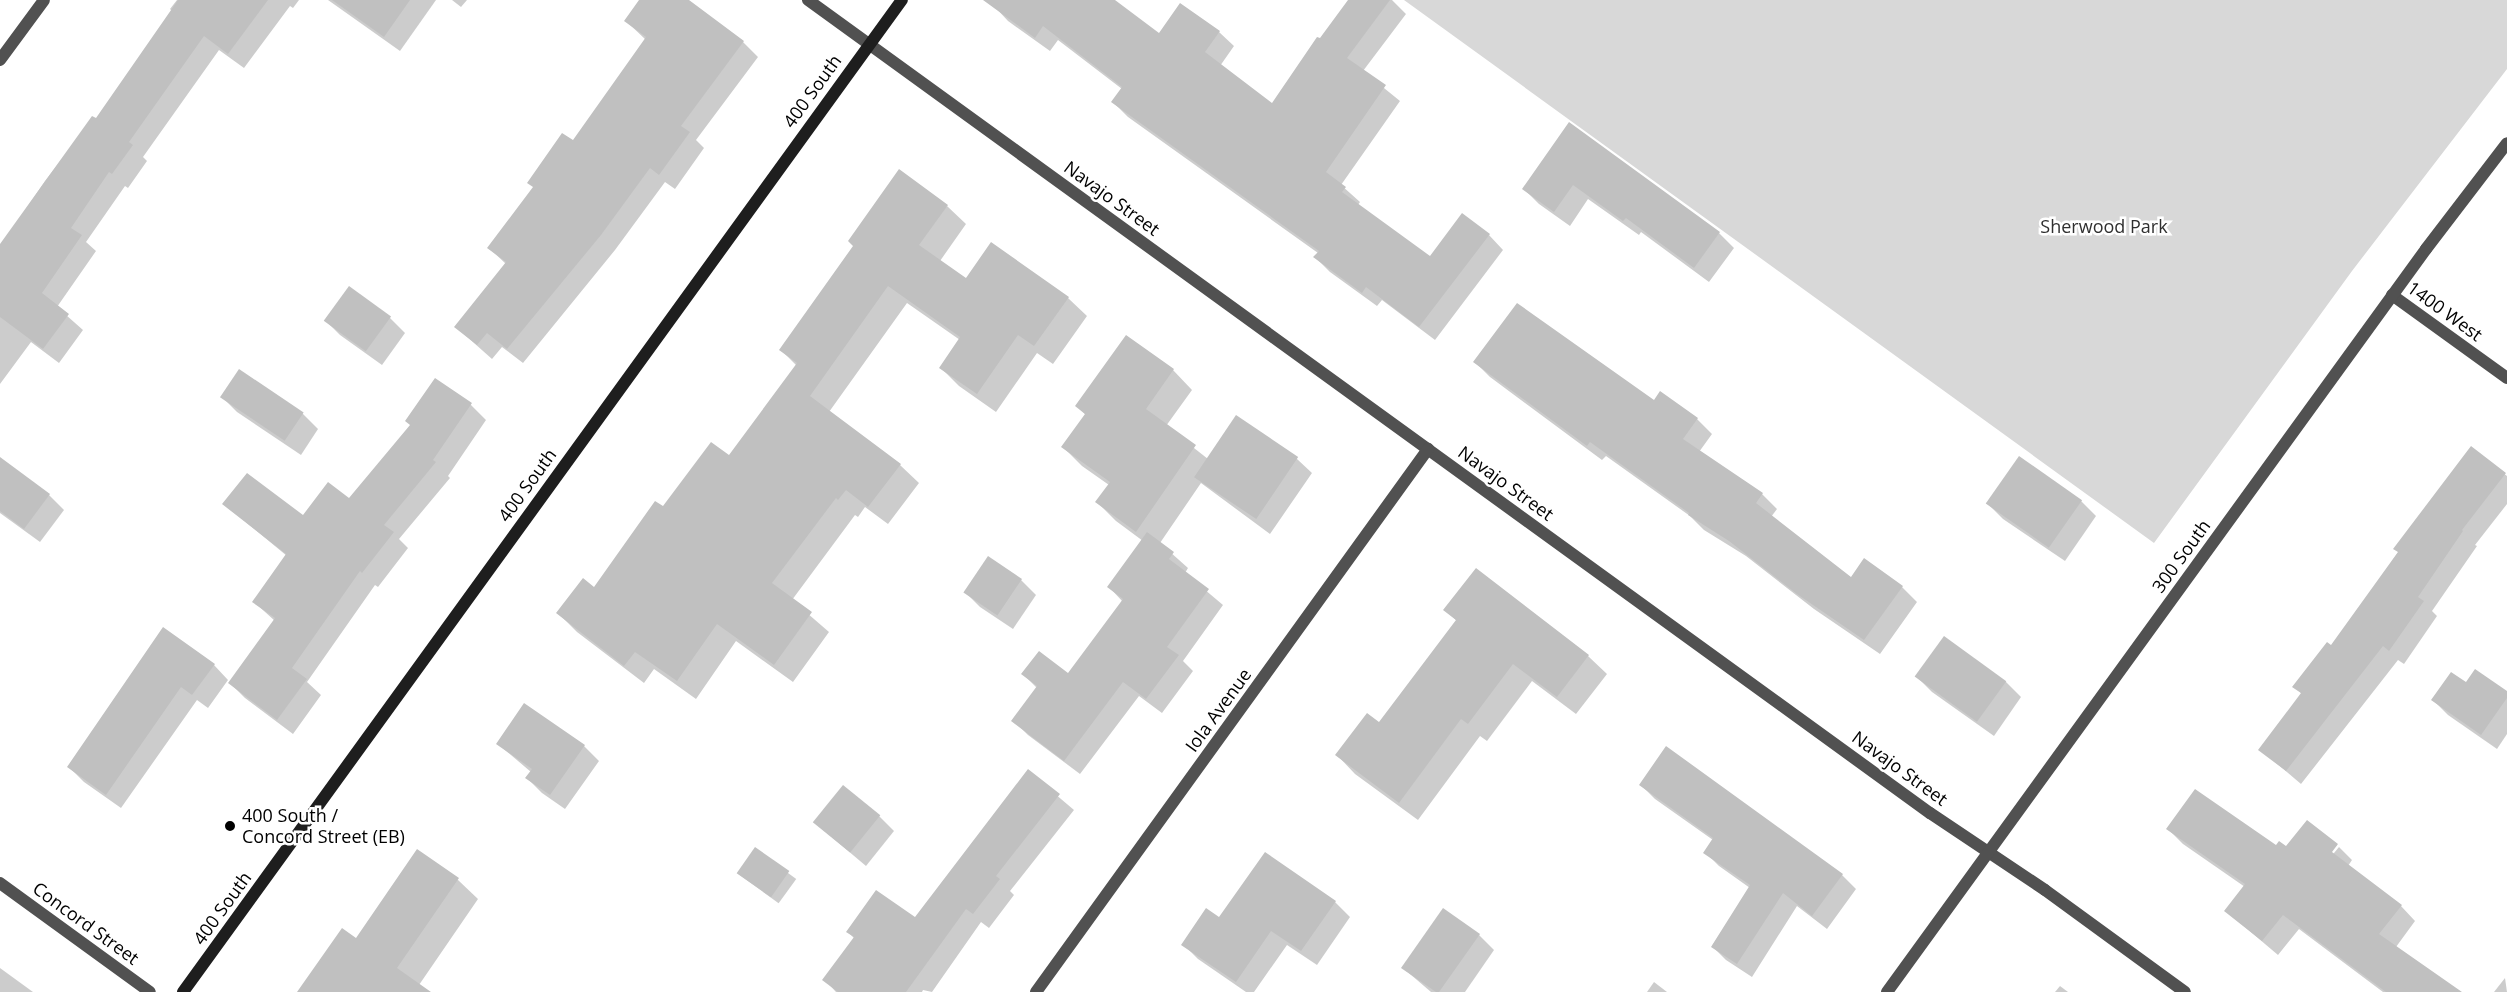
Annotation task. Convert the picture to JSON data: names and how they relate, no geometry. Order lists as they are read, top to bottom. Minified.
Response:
{"streets":{"main road":["400 South"],"street":["Navajo Street","1400 West","300 South","Iola Avenue","Concord Street"]},"crossings":[["400 South","Navajo Street"],["Navajo Street","300 South"],["Navajo Street","Iola Avenue"],["1400 West","300 South"]],"parks":["Sherwood Park"],"places":["400 South / Concord Street (EB)"]}
